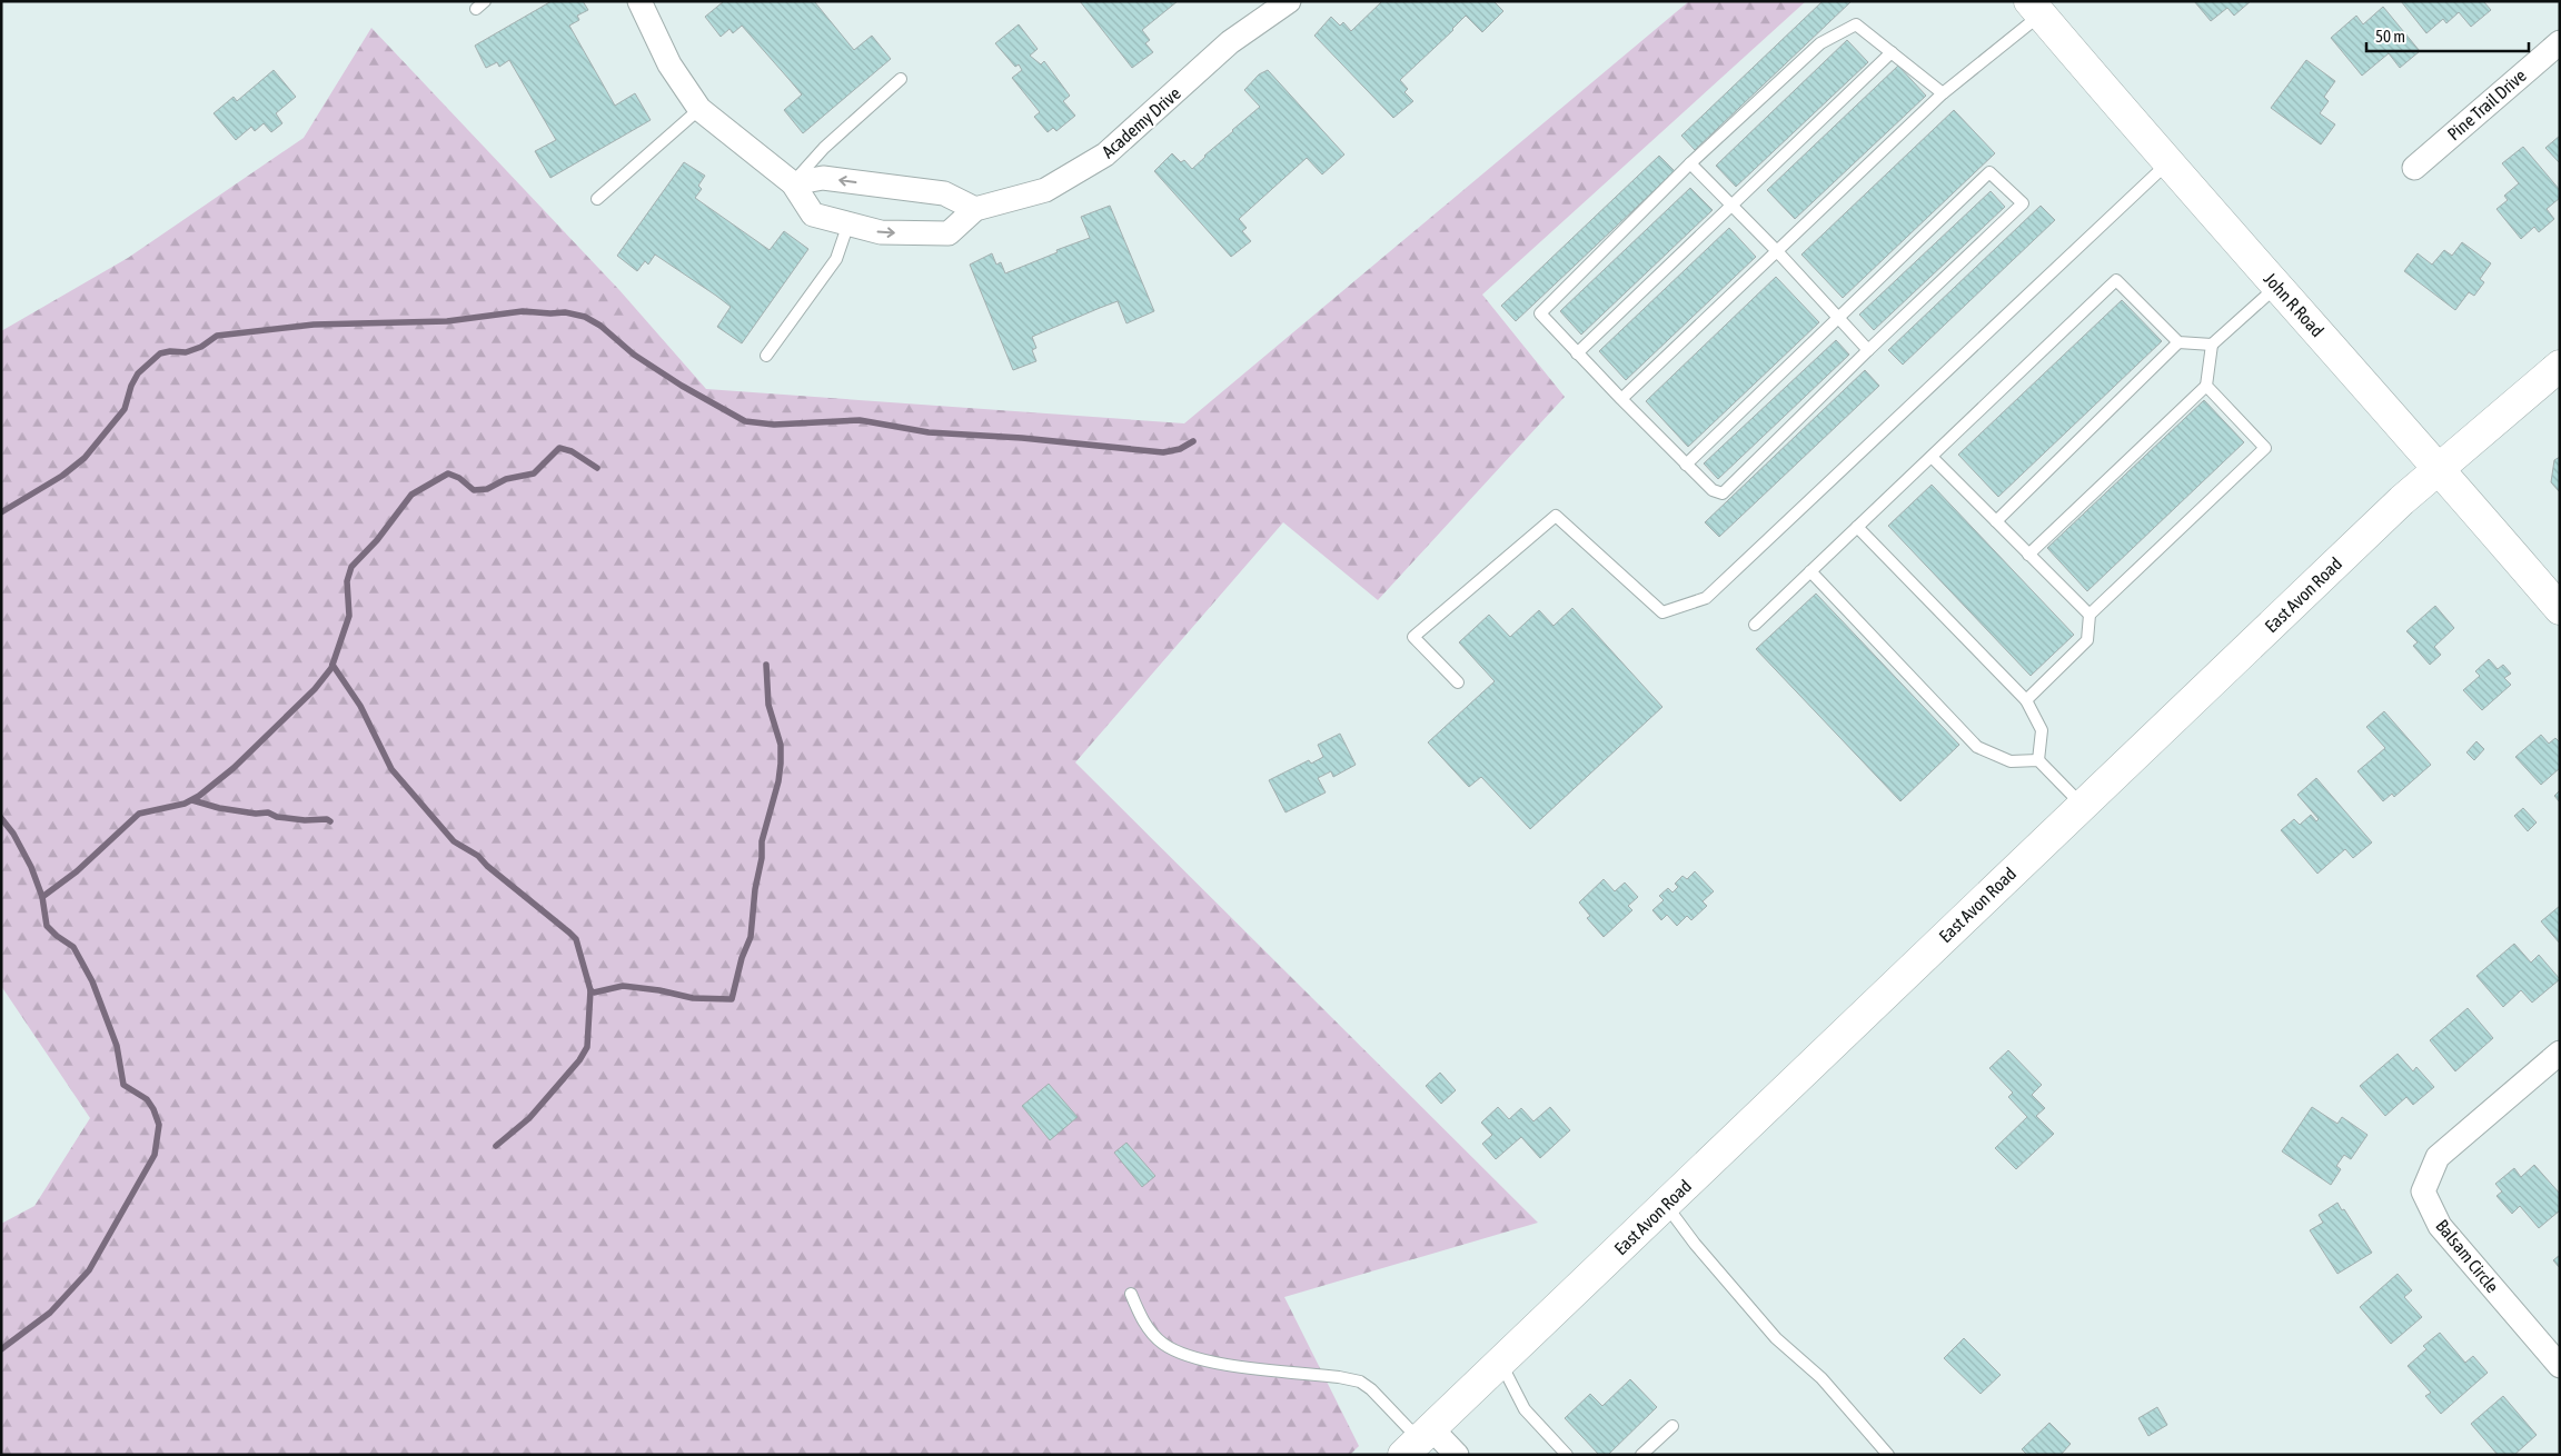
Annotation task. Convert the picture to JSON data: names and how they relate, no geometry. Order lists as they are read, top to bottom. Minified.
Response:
{"streets":{"main road":["John R Road","East Avon Road"],"street":["Pine Trail Drive","Academy Drive","Balsam Circle"]},"crossings":[["John R Road","East Avon Road"]],"scale_bar":"50 m"}
